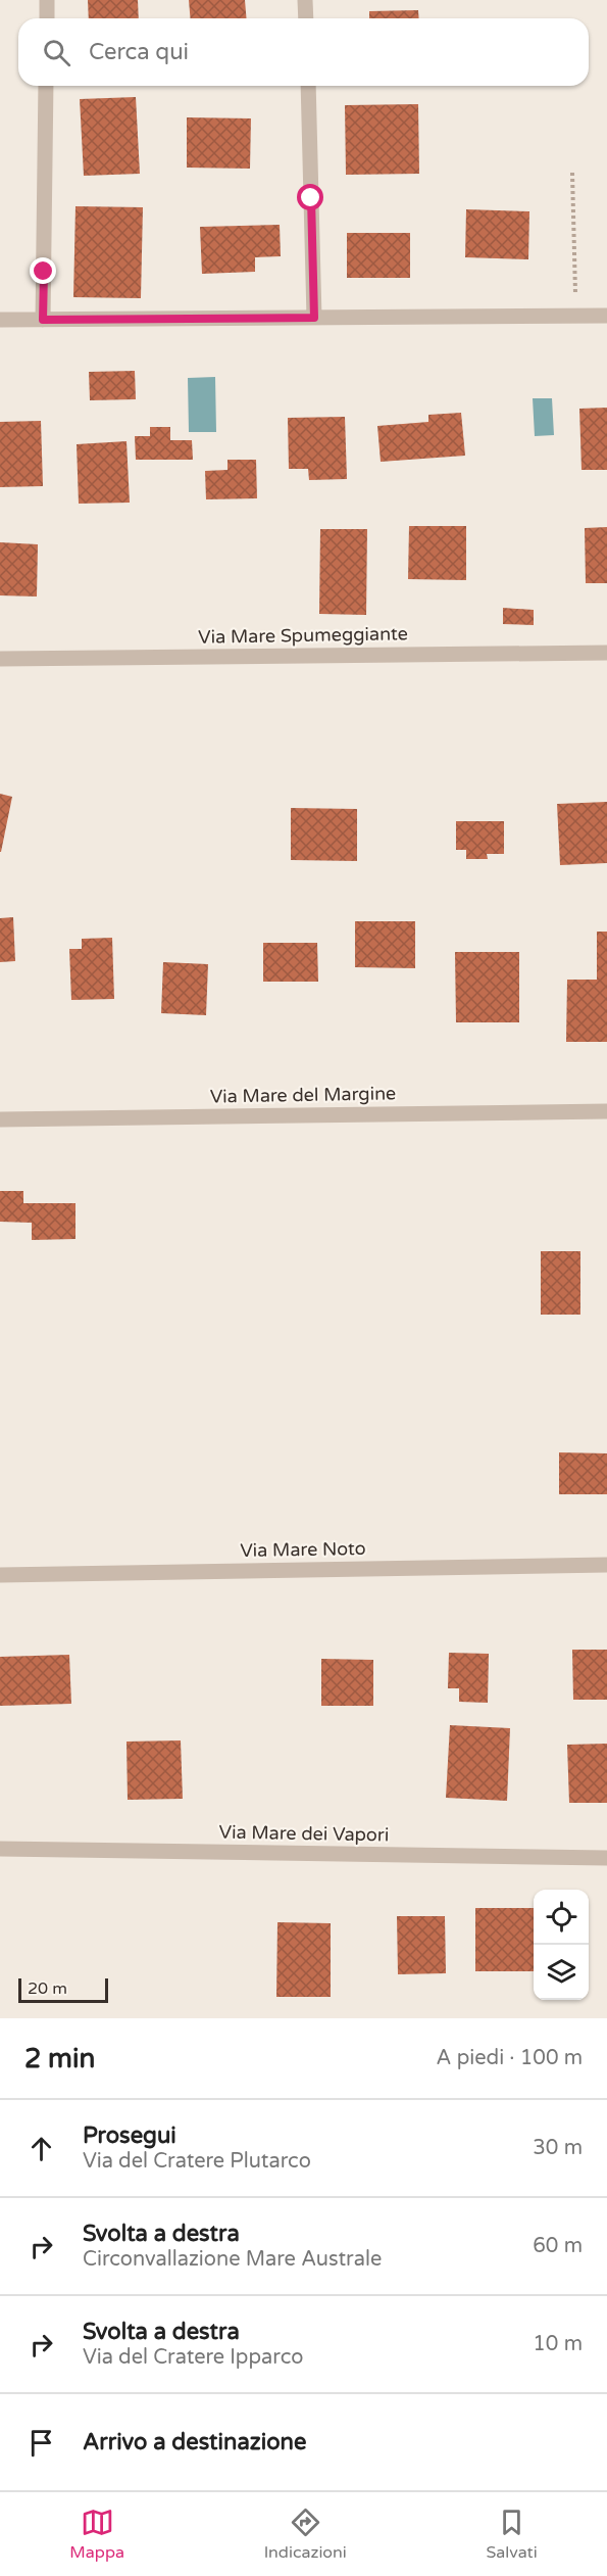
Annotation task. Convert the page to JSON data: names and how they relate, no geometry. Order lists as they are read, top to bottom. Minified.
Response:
{"streets":{"street":["Via Mare Spumeggiante","Via Mare del Margine","Via Mare Noto","Via Mare dei Vapori"]},"scale_bar":"20 m","page":{"search":"Cerca qui","scale":"20 m","heading":["2 min","A piedi · 100 m"],"list":[["Prosegui","Via del Cratere Plutarco","30 m"],["Svolta a destra","Circonvallazione Mare Australe","60 m"],["Svolta a destra","Via del Cratere Ipparco","10 m"],"Arrivo a destinazione"],"nav":["Mappa","Indicazioni","Salvati"]}}
